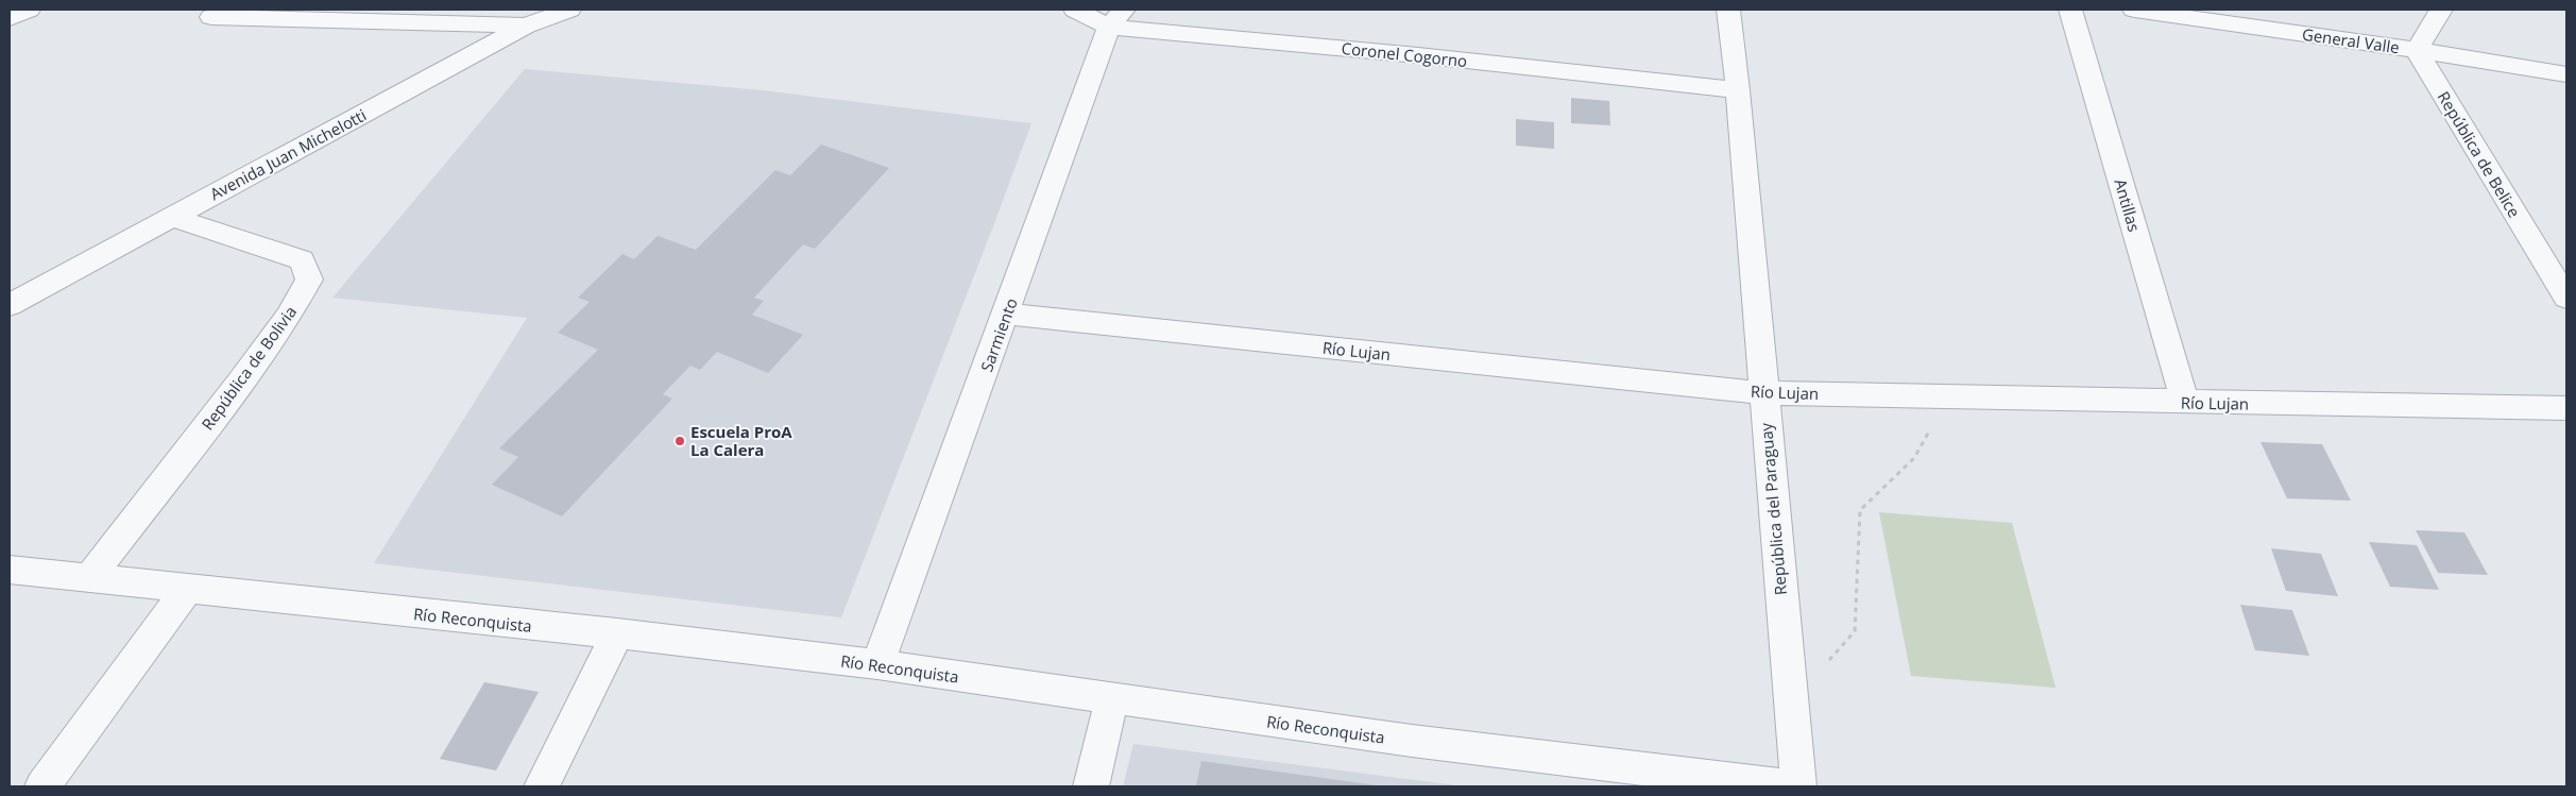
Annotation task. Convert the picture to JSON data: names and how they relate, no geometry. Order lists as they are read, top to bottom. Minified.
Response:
{"streets":{"street":["General Valle","Coronel Cogorno","Avenida Juan Michelotti","República de Belice","Antillas","Sarmiento","Río Lujan","República de Bolivia","República del Paraguay","Río Reconquista"]},"crossings":[["General Valle","República de Belice"],["Coronel Cogorno","Sarmiento"],["Coronel Cogorno","República del Paraguay"],["Avenida Juan Michelotti","República de Bolivia"],["Antillas","Río Lujan"],["Sarmiento","Río Lujan"],["Sarmiento","Río Reconquista"],["Río Lujan","República del Paraguay"],["República de Bolivia","Río Reconquista"]],"places":["Escuela ProA La Calera"]}
